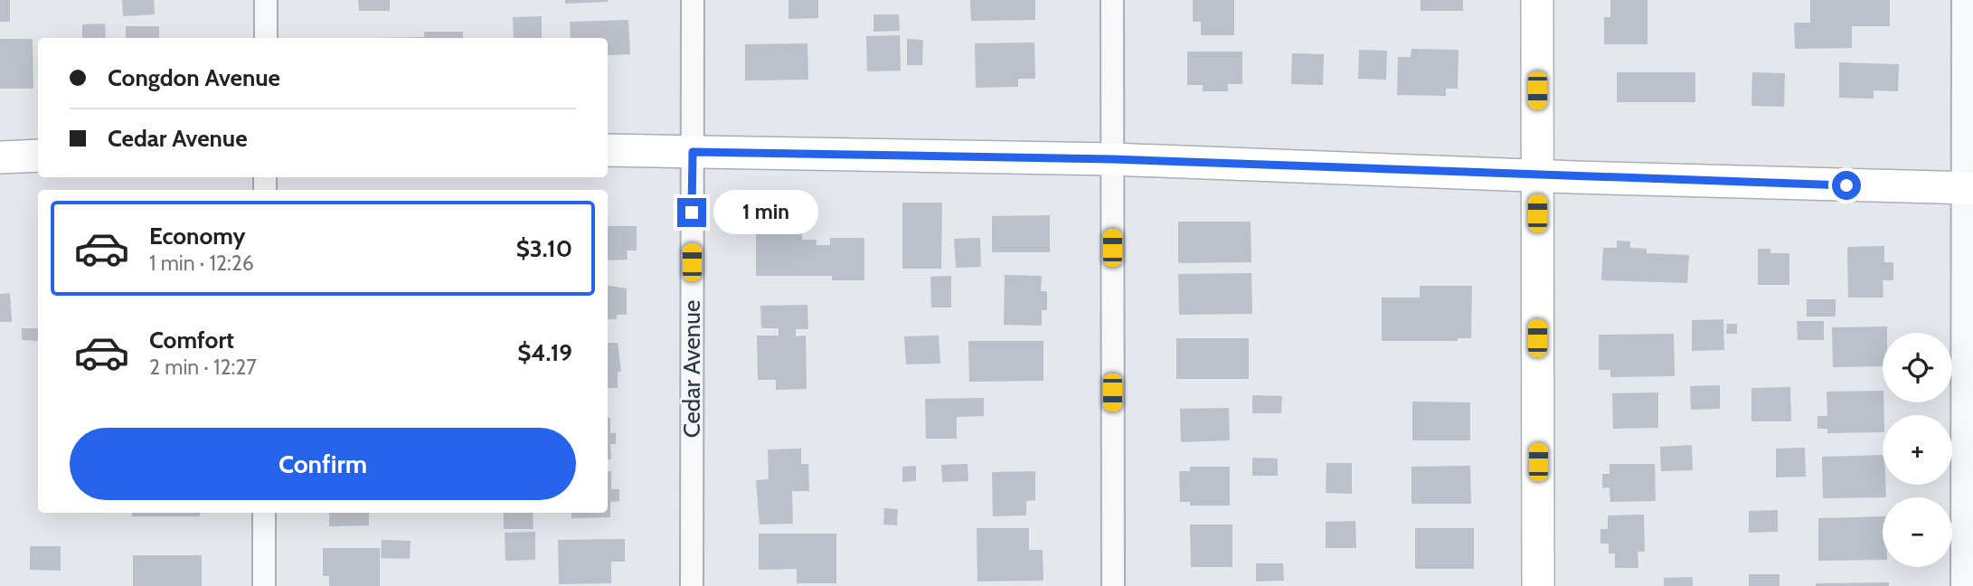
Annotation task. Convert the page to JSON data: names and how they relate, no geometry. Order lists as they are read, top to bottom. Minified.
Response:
{"streets":{"street":["Cedar Avenue"]},"page":{"banner":["Congdon Avenue","Cedar Avenue"],"bubble":"1 min","list":[{"name":"Economy","note":"1 min · 12:26","value":"$3.10"},{"name":"Comfort","note":"2 min · 12:27","value":"$4.19"}],"map_buttons":["+","−"],"buttons":"Confirm"}}
